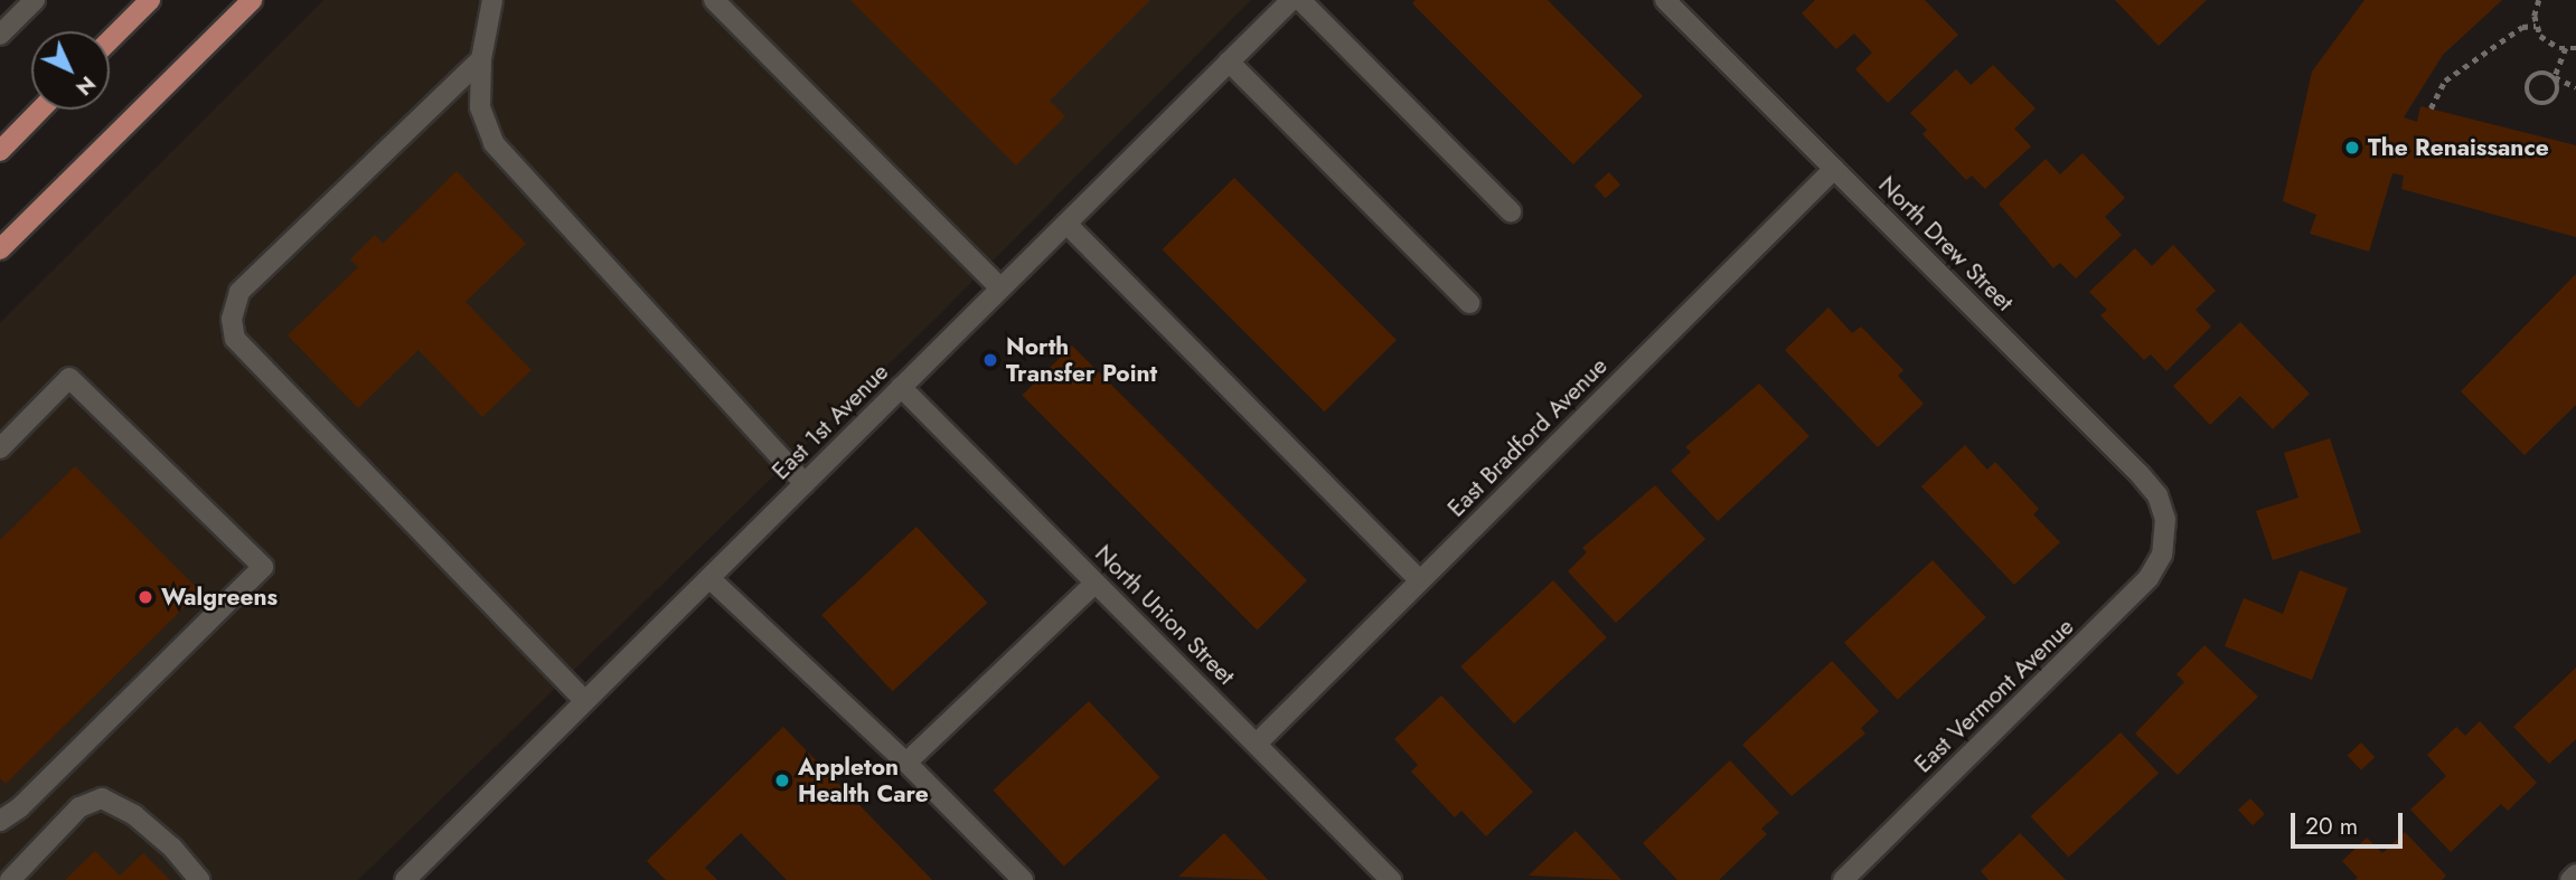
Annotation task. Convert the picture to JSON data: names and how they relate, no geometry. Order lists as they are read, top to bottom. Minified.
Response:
{"streets":{"street":["North Drew Street","East 1st Avenue","East Bradford Avenue","North Union Street","East Vermont Avenue"]},"crossings":[["North Drew Street","East Bradford Avenue"],["North Drew Street","East Vermont Avenue"],["East 1st Avenue","North Union Street"],["East Bradford Avenue","North Union Street"]],"places":["The Renaissance","North Transfer Point","Walgreens","Appleton Health Care"],"scale_bar":"20 m","north":"bottom right"}
